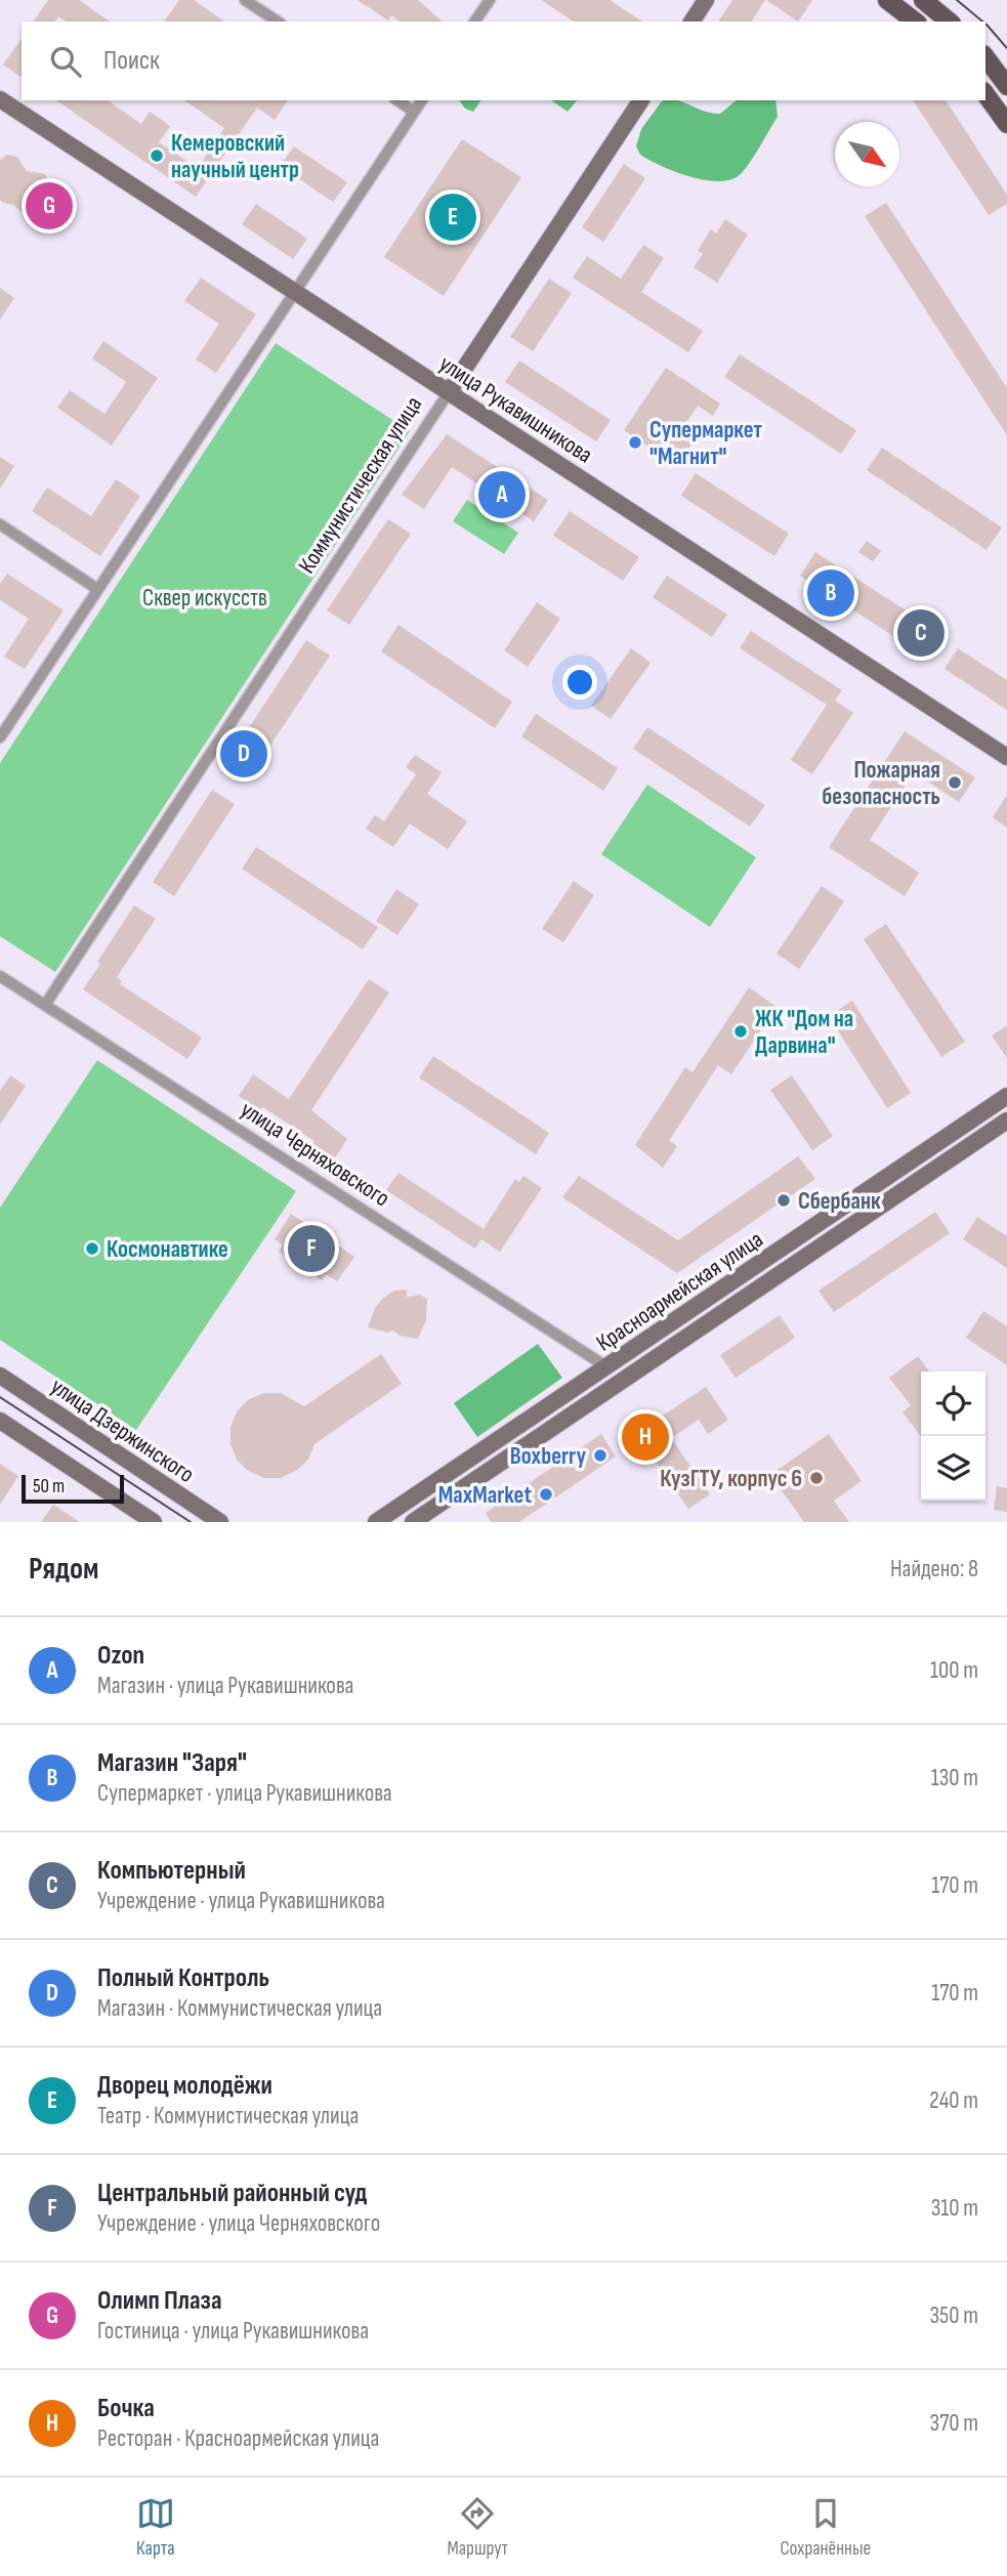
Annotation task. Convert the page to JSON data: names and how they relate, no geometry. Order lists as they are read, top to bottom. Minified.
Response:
{"streets":{"street":["улица Рукавишникова","Коммунистическая улица","улица Черняховского","Красноармейская улица","улица Дзержинского"]},"crossings":[["улица Рукавишникова","Коммунистическая улица"],["Коммунистическая улица","улица Черняховского"],["улица Черняховского","Красноармейская улица"]],"parks":["Сквер искусств"],"places":["Кемеровский научный центр","Супермаркет \"Магнит\"","Пожарная безопасность","ЖК \"Дом на Дарвина\"","Сбербанк","Космонавтике","Boxberry","КузГТУ, корпус 6","MaxMarket"],"scale_bar":"50 m","north":"bottom right","page":{"search":"Поиск","pins":["G","E","A","B","C","D","F","H"],"scale":"50 m","heading":["Рядом","Найдено: 8"],"list":[{"mark":"A","name":"Ozon","note":"Магазин · улица Рукавишникова","value":"100 m"},{"mark":"B","name":"Магазин \"Заря\"","note":"Супермаркет · улица Рукавишникова","value":"130 m"},{"mark":"C","name":"Компьютерный","note":"Учреждение · улица Рукавишникова","value":"170 m"},{"mark":"D","name":"Полный Контроль","note":"Магазин · Коммунистическая улица","value":"170 m"},{"mark":"E","name":"Дворец молодёжи","note":"Театр · Коммунистическая улица","value":"240 m"},{"mark":"F","name":"Центральный районный суд","note":"Учреждение · улица Черняховского","value":"310 m"},{"mark":"G","name":"Олимп Плаза","note":"Гостиница · улица Рукавишникова","value":"350 m"},{"mark":"H","name":"Бочка","note":"Ресторан · Красноармейская улица","value":"370 m"}],"nav":["Карта","Маршрут","Сохранённые"]}}
